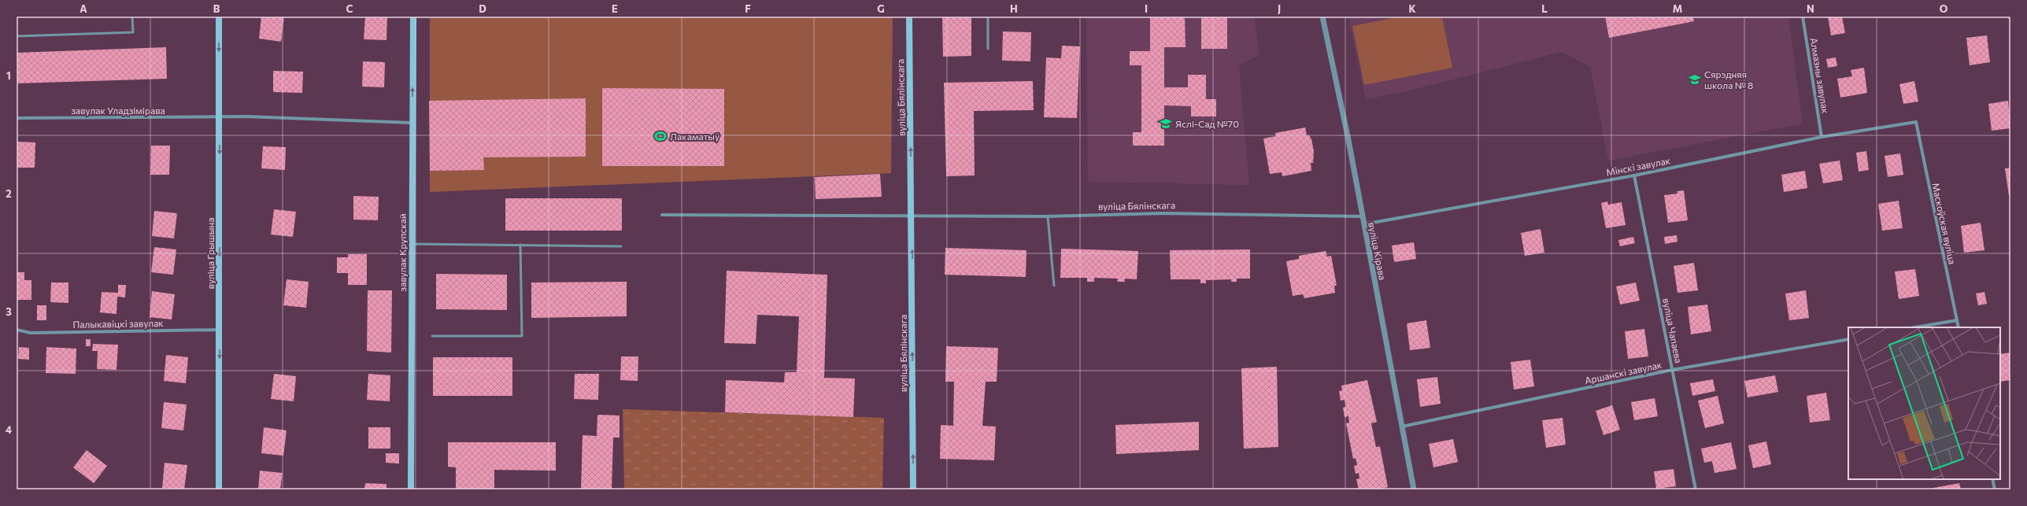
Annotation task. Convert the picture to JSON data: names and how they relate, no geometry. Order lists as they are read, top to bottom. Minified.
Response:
{"streets":{"main road":["вуліца Бялінскага","завулак Крупскай","вуліца Грышына"],"street":["Алмазны завулак","завулак Уладзімірава","Мінскі завулак","Маскоўская вуліца","вуліца Кірава","Палыкавіцкі завулак","вуліца Чапаева","Аршанскі завулак"]},"crossings":[["Алмазны завулак","Мінскі завулак"],["вуліца Бялінскага","вуліца Кірава"],["завулак Уладзімірава","завулак Крупскай"],["завулак Уладзімірава","вуліца Грышына"],["Мінскі завулак","Маскоўская вуліца"],["Мінскі завулак","вуліца Кірава"],["Мінскі завулак","вуліца Чапаева"],["вуліца Кірава","Аршанскі завулак"],["вуліца Грышына","Палыкавіцкі завулак"],["вуліца Чапаева","Аршанскі завулак"]],"one_way":["вуліца Бялінскага","вуліца Грышына"],"places":{"school or university":["Сярэдняя школа № 8","Яслі-Сад №70"],"sports":["Лакаматыў"]},"grid":{"columns":["A","B","C","D","E","F","G","H","I","J","K","L","M","N","O"],"rows":["1","2","3","4"]}}
